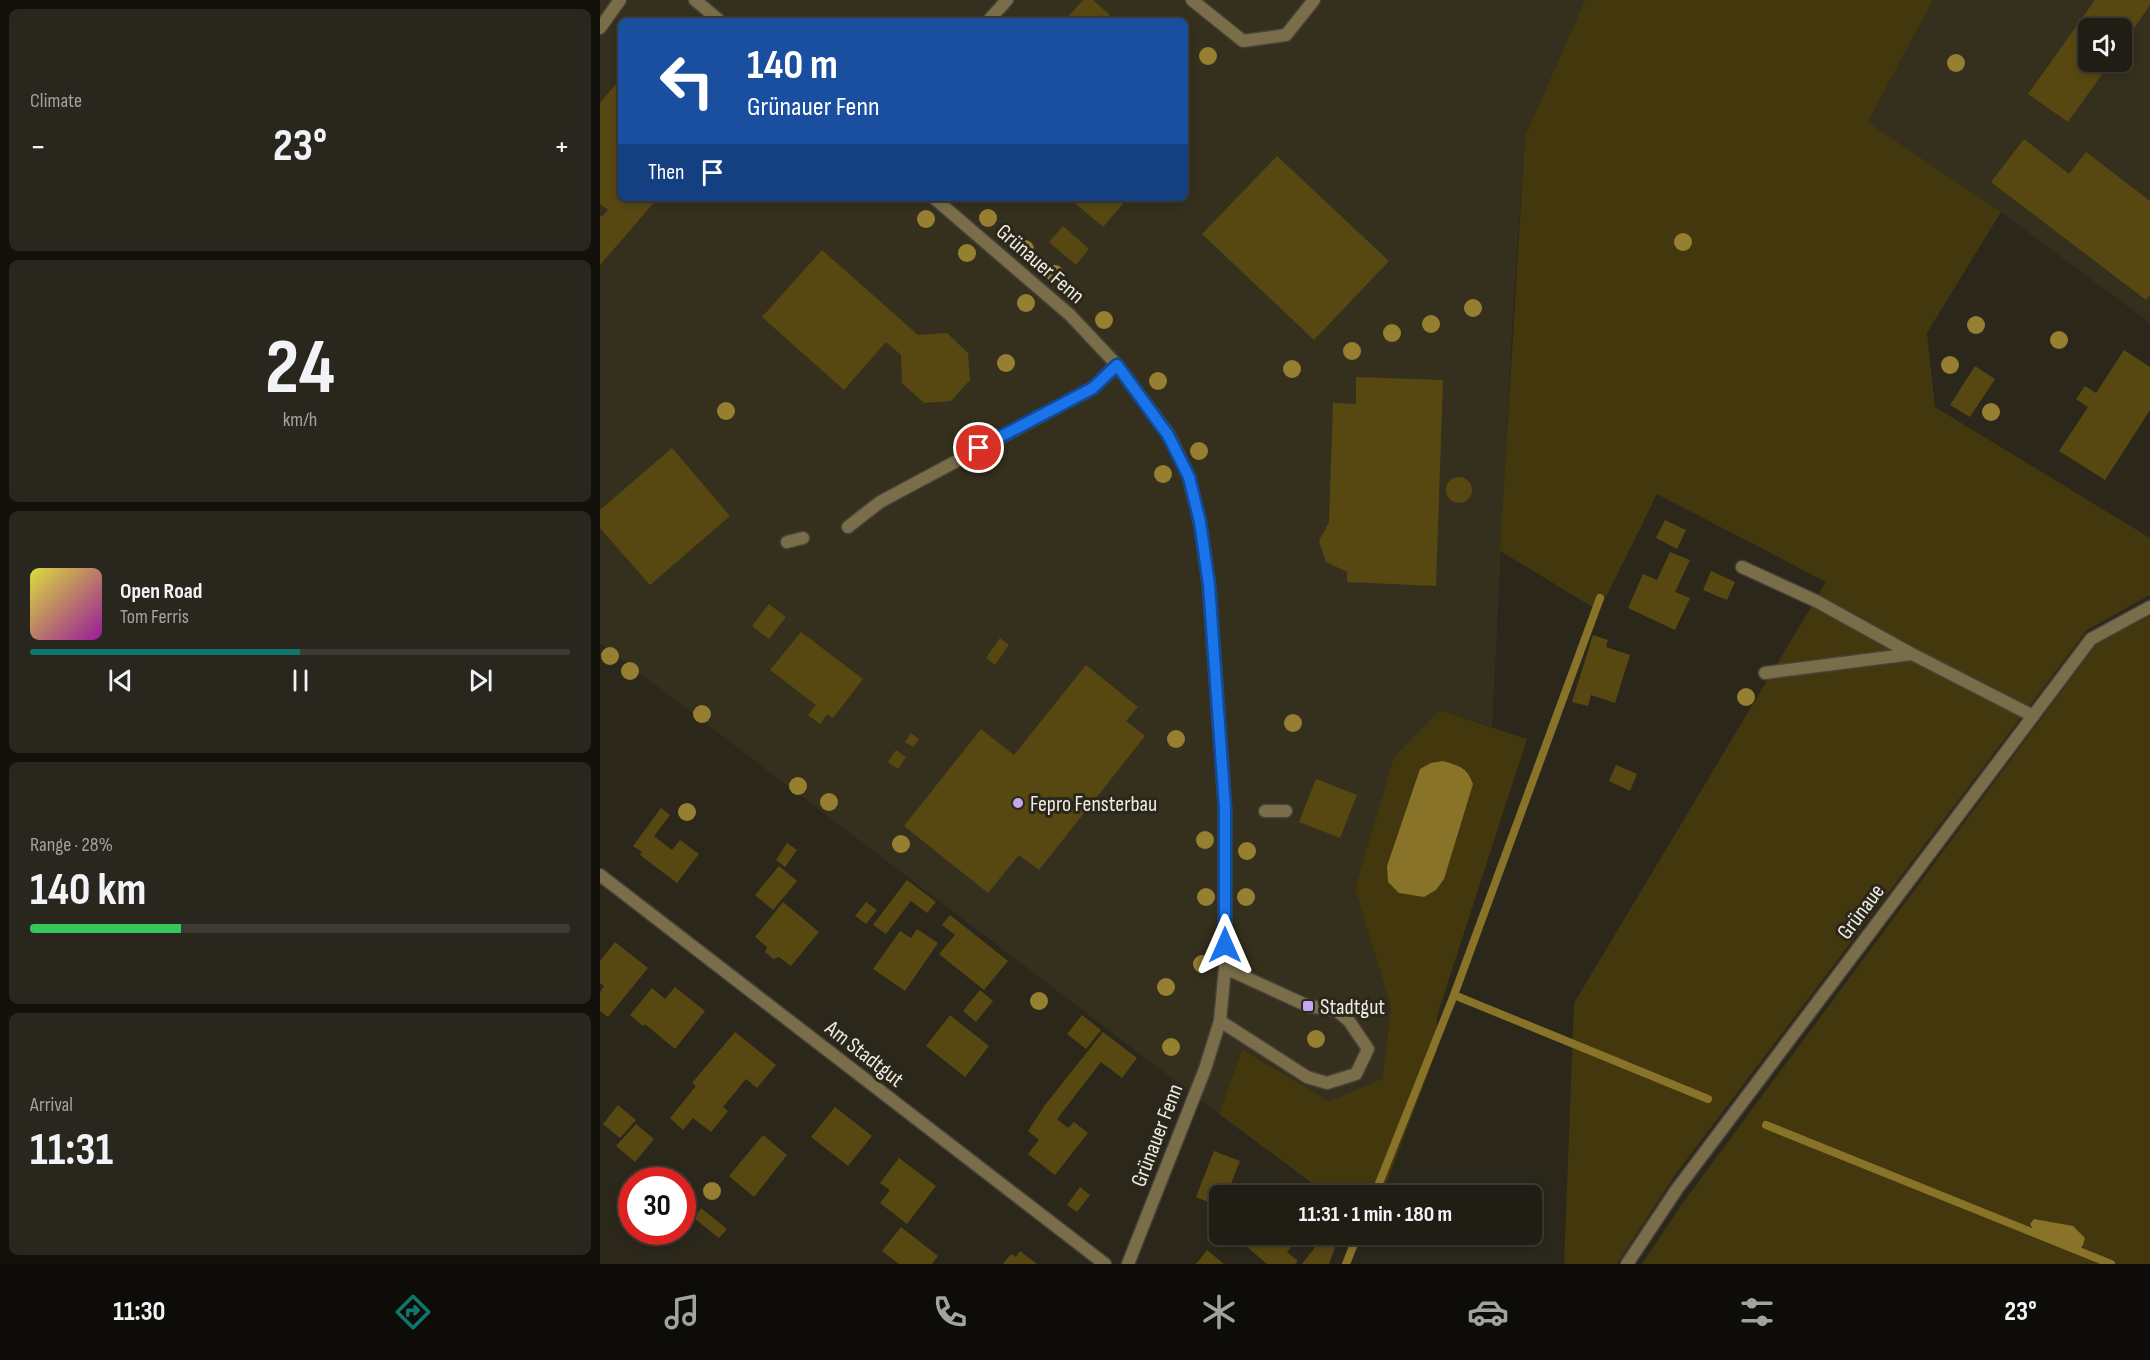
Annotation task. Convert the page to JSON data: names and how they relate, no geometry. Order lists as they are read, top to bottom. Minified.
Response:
{"streets":{"street":["Grünauer Fenn","Grünaue","Am Stadtgut"]},"places":{"other":["Fepro Fensterbau"],"transit":["Stadtgut"]},"page":{"tile":["Climate",["24","km/h"],["Range · 28%","140 km"],["Arrival","11:31"]],"turn":["140 m","Grünauer Fenn"],"heat":["−","23°","+"],"then":"Then","song":["Open Road","Tom Ferris"],"limit":"30","trip":"11:31 · 1 min · 180 m","tabs":["11:30","23°"]}}
